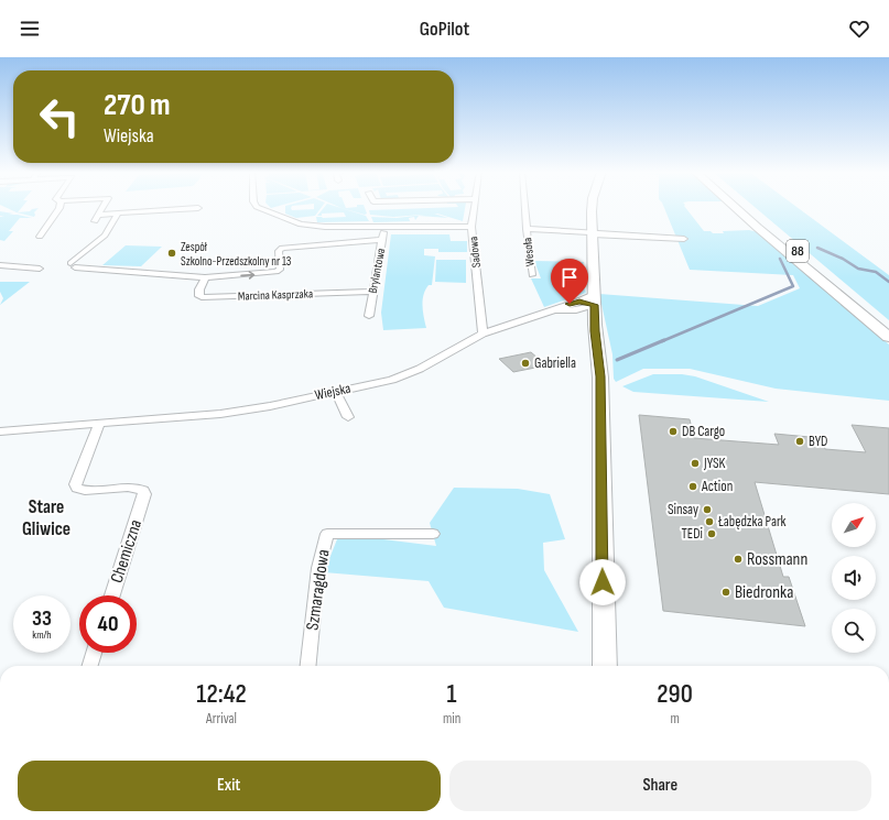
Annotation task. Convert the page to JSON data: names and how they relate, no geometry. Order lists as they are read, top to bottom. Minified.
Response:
{"streets":{"main road":["88"],"street":["Sadowa","Wesoła","Brylantowa","Marcina Kasprzaka","Wiejska","Chemiczna","Szmaragdowa"]},"crossings":[["Sadowa","Wiejska"],["Brylantowa","Marcina Kasprzaka"],["Wiejska","Chemiczna"]],"districts":["Stare Gliwice"],"places":["Zespół Szkolno-Przedszkolny nr 13","Gabriella","DB Cargo","BYD","JYSK","Action","Sinsay","Łabędzka Park","TEDi","Rossmann","Biedronka"],"north":"top right","page":{"header":"GoPilot","turn":["270 m","Wiejska"],"speed":"33 km/h","limit":"40","eta":["12:42","Arrival","1","min","290","m"],"buttons":["Exit","Share"]}}
